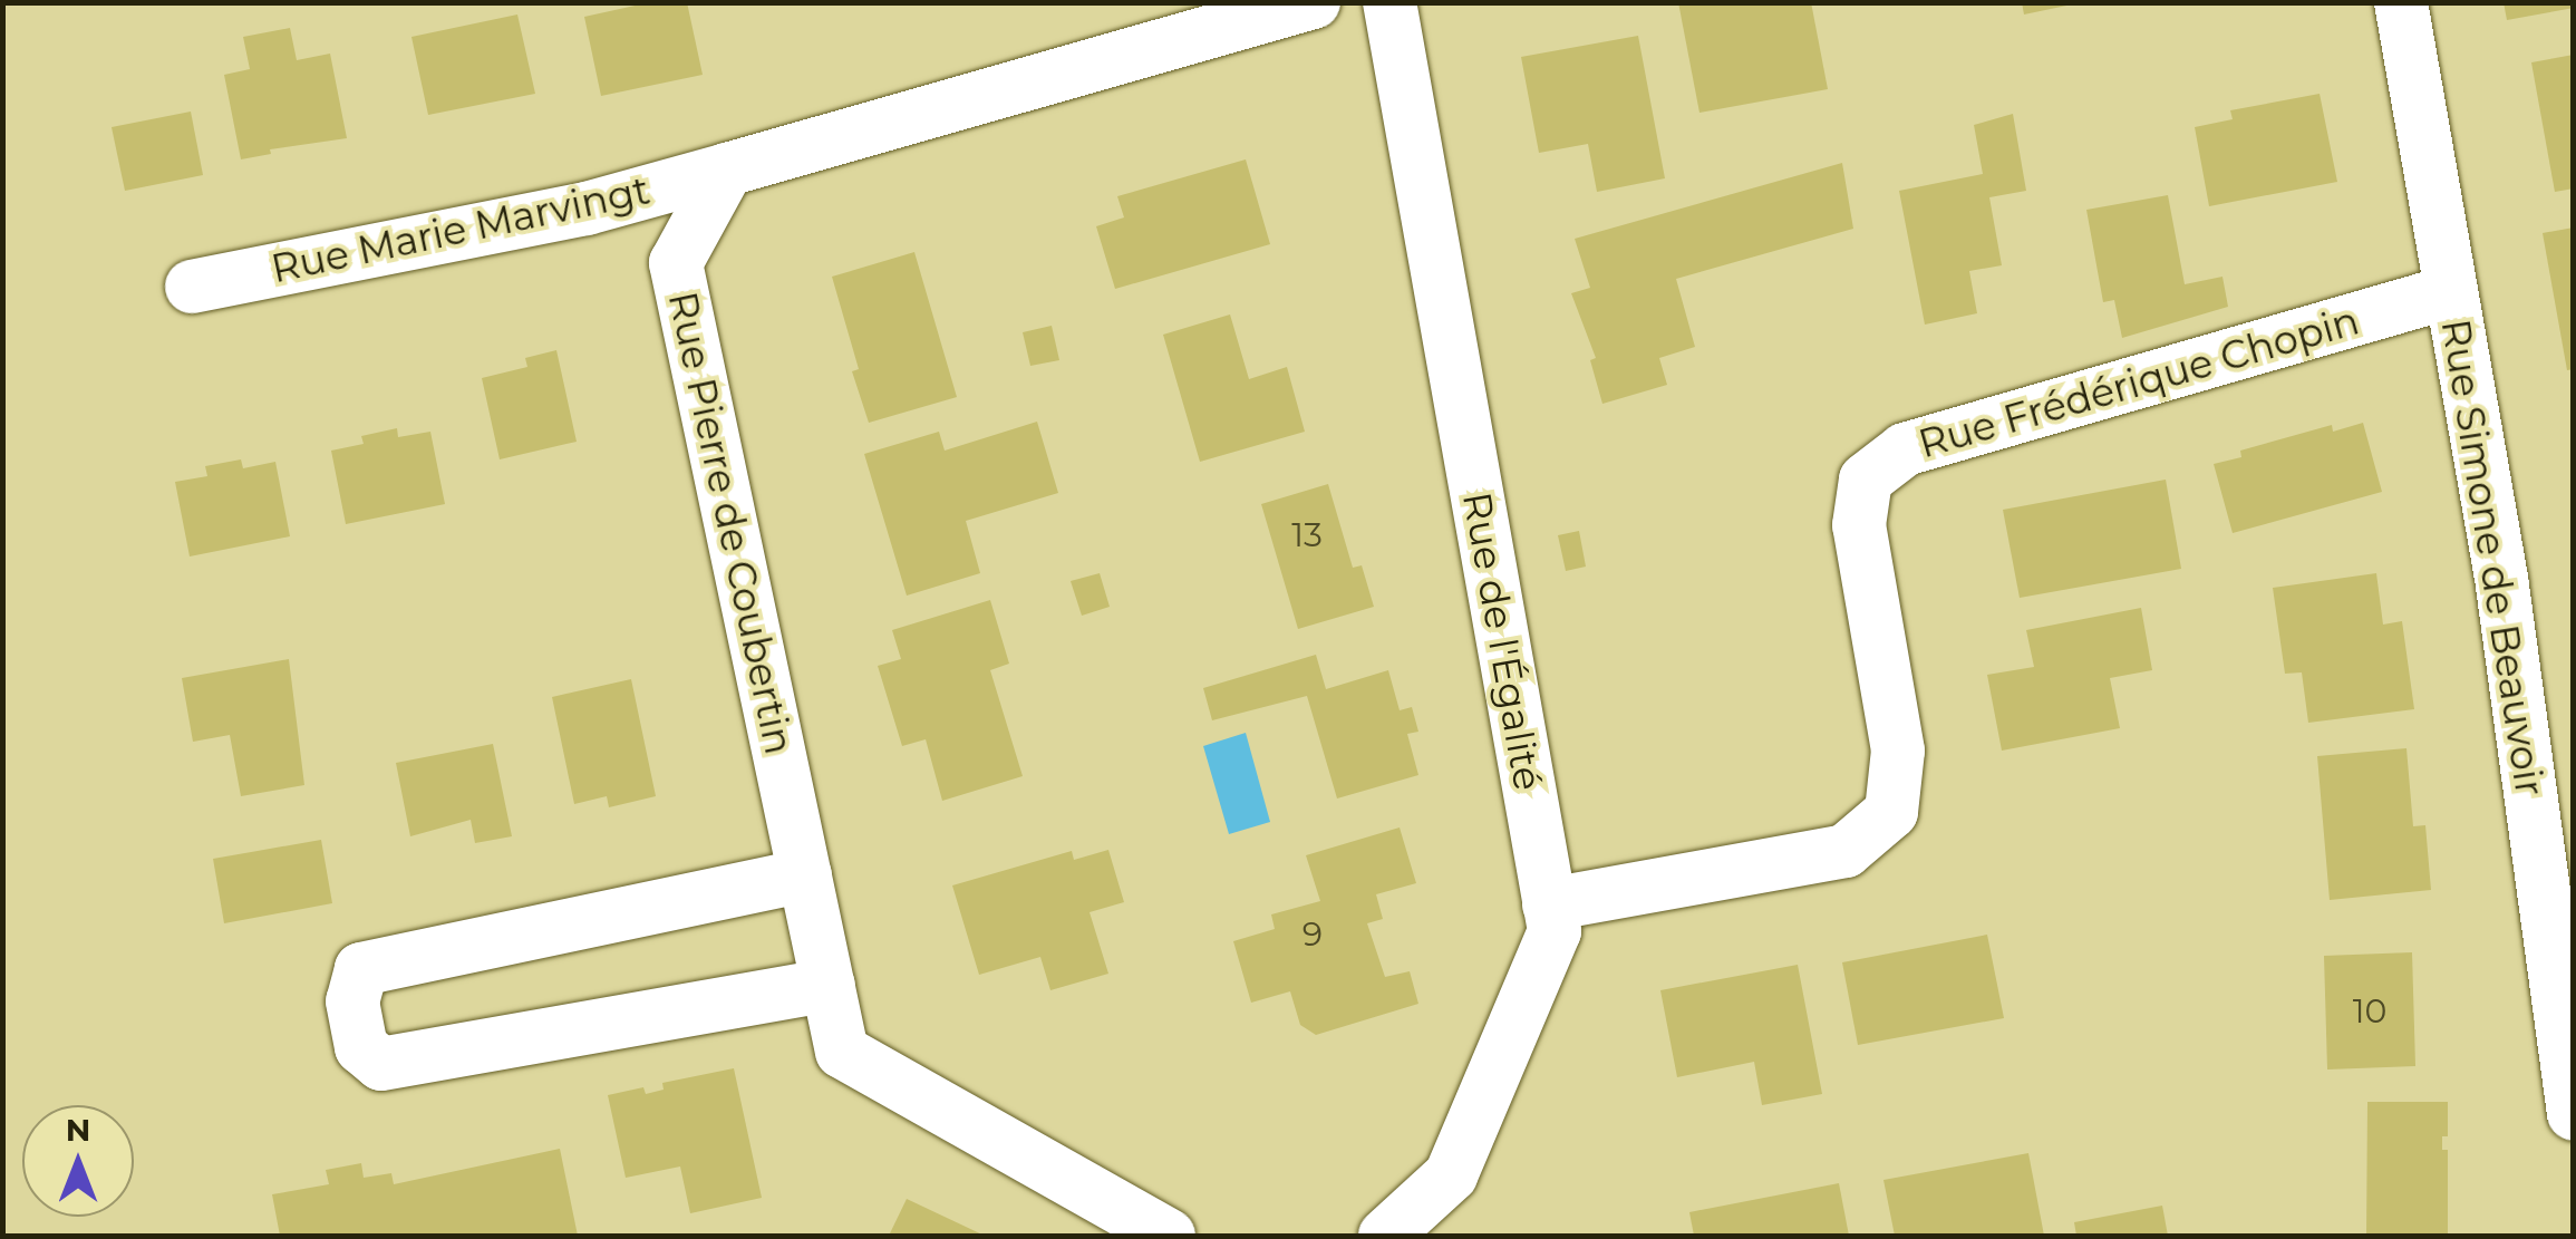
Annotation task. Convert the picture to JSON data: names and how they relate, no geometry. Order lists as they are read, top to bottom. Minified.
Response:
{"streets":{"street":["Rue Marie Marvingt","Rue Frédérique Chopin","Rue Pierre de Coubertin","Rue Simone de Beauvoir","Rue de l'Égalité"]},"crossings":[["Rue Marie Marvingt","Rue Pierre de Coubertin"],["Rue Frédérique Chopin","Rue Simone de Beauvoir"],["Rue Frédérique Chopin","Rue de l'Égalité"]],"house_numbers":["13","9","10"],"north":"top"}
